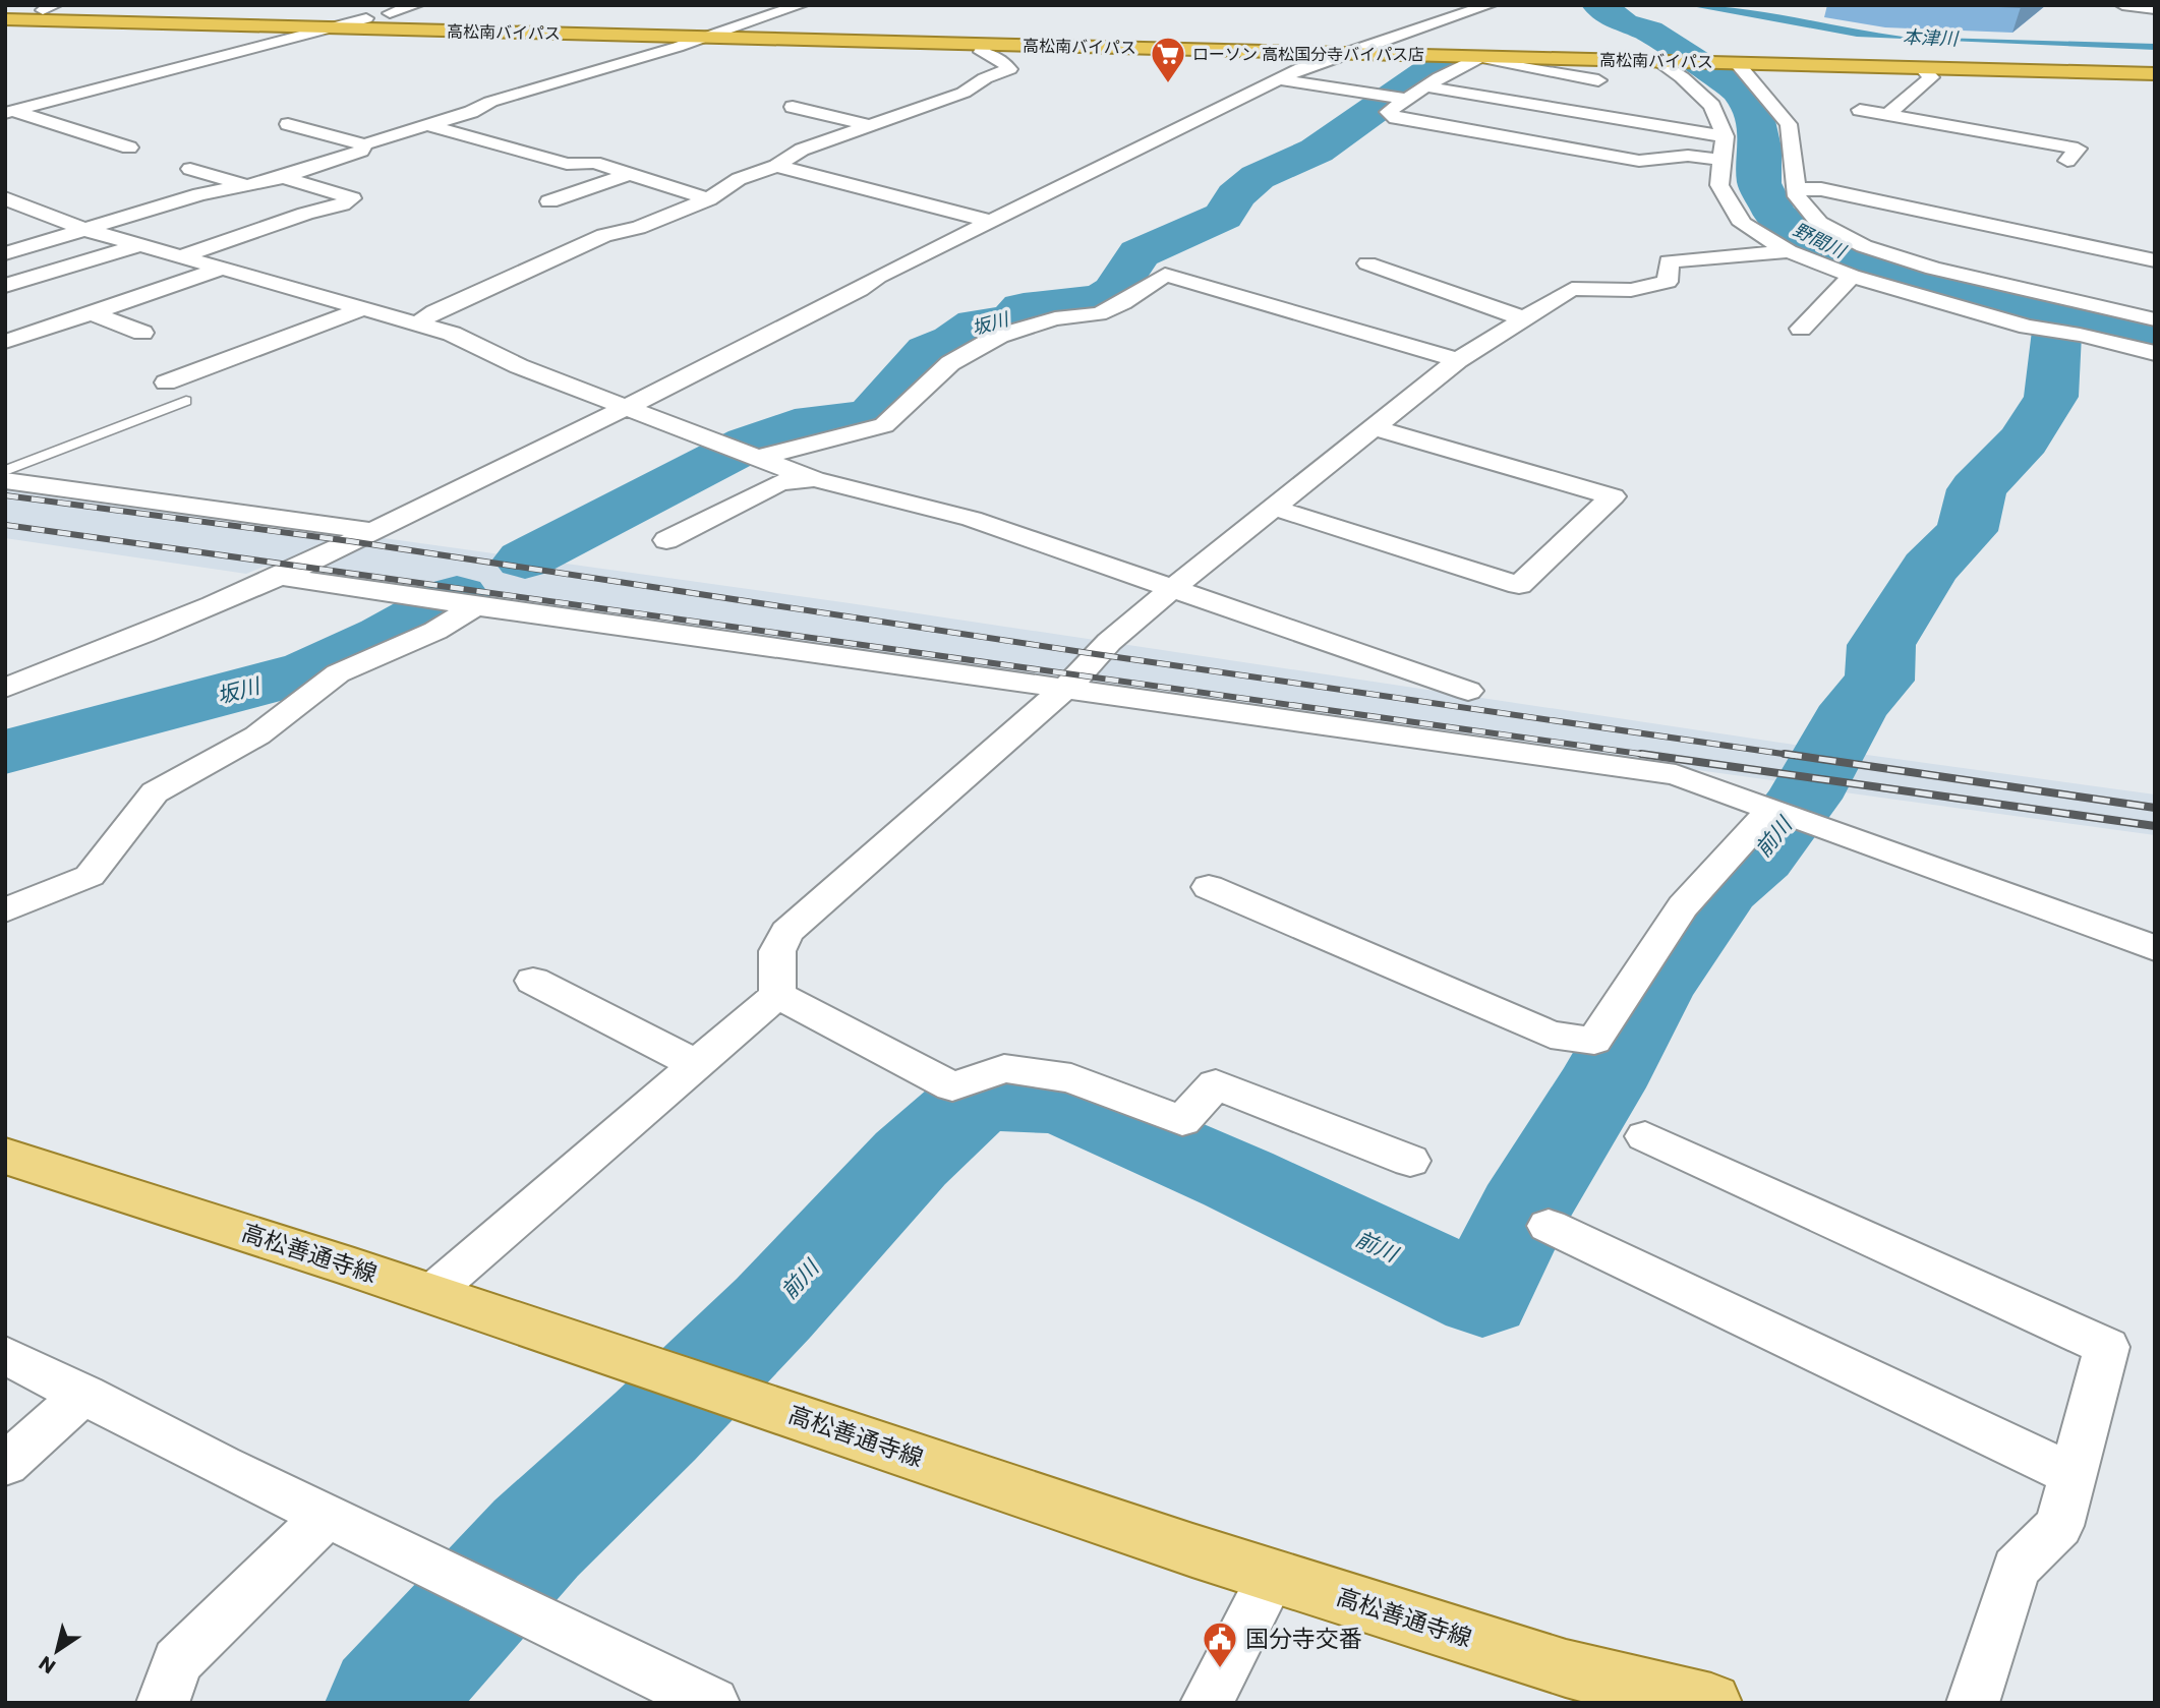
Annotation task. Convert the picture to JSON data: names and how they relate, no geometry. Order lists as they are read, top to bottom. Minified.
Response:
{"streets":{"highway":["高松南バイパス"],"main road":["高松善通寺線"]},"water":["本津川","野間川","坂川","前川"],"places":{"supermarket":["ローソン 高松国分寺バイパス店"],"public building":["国分寺交番"]},"north":"bottom left"}
